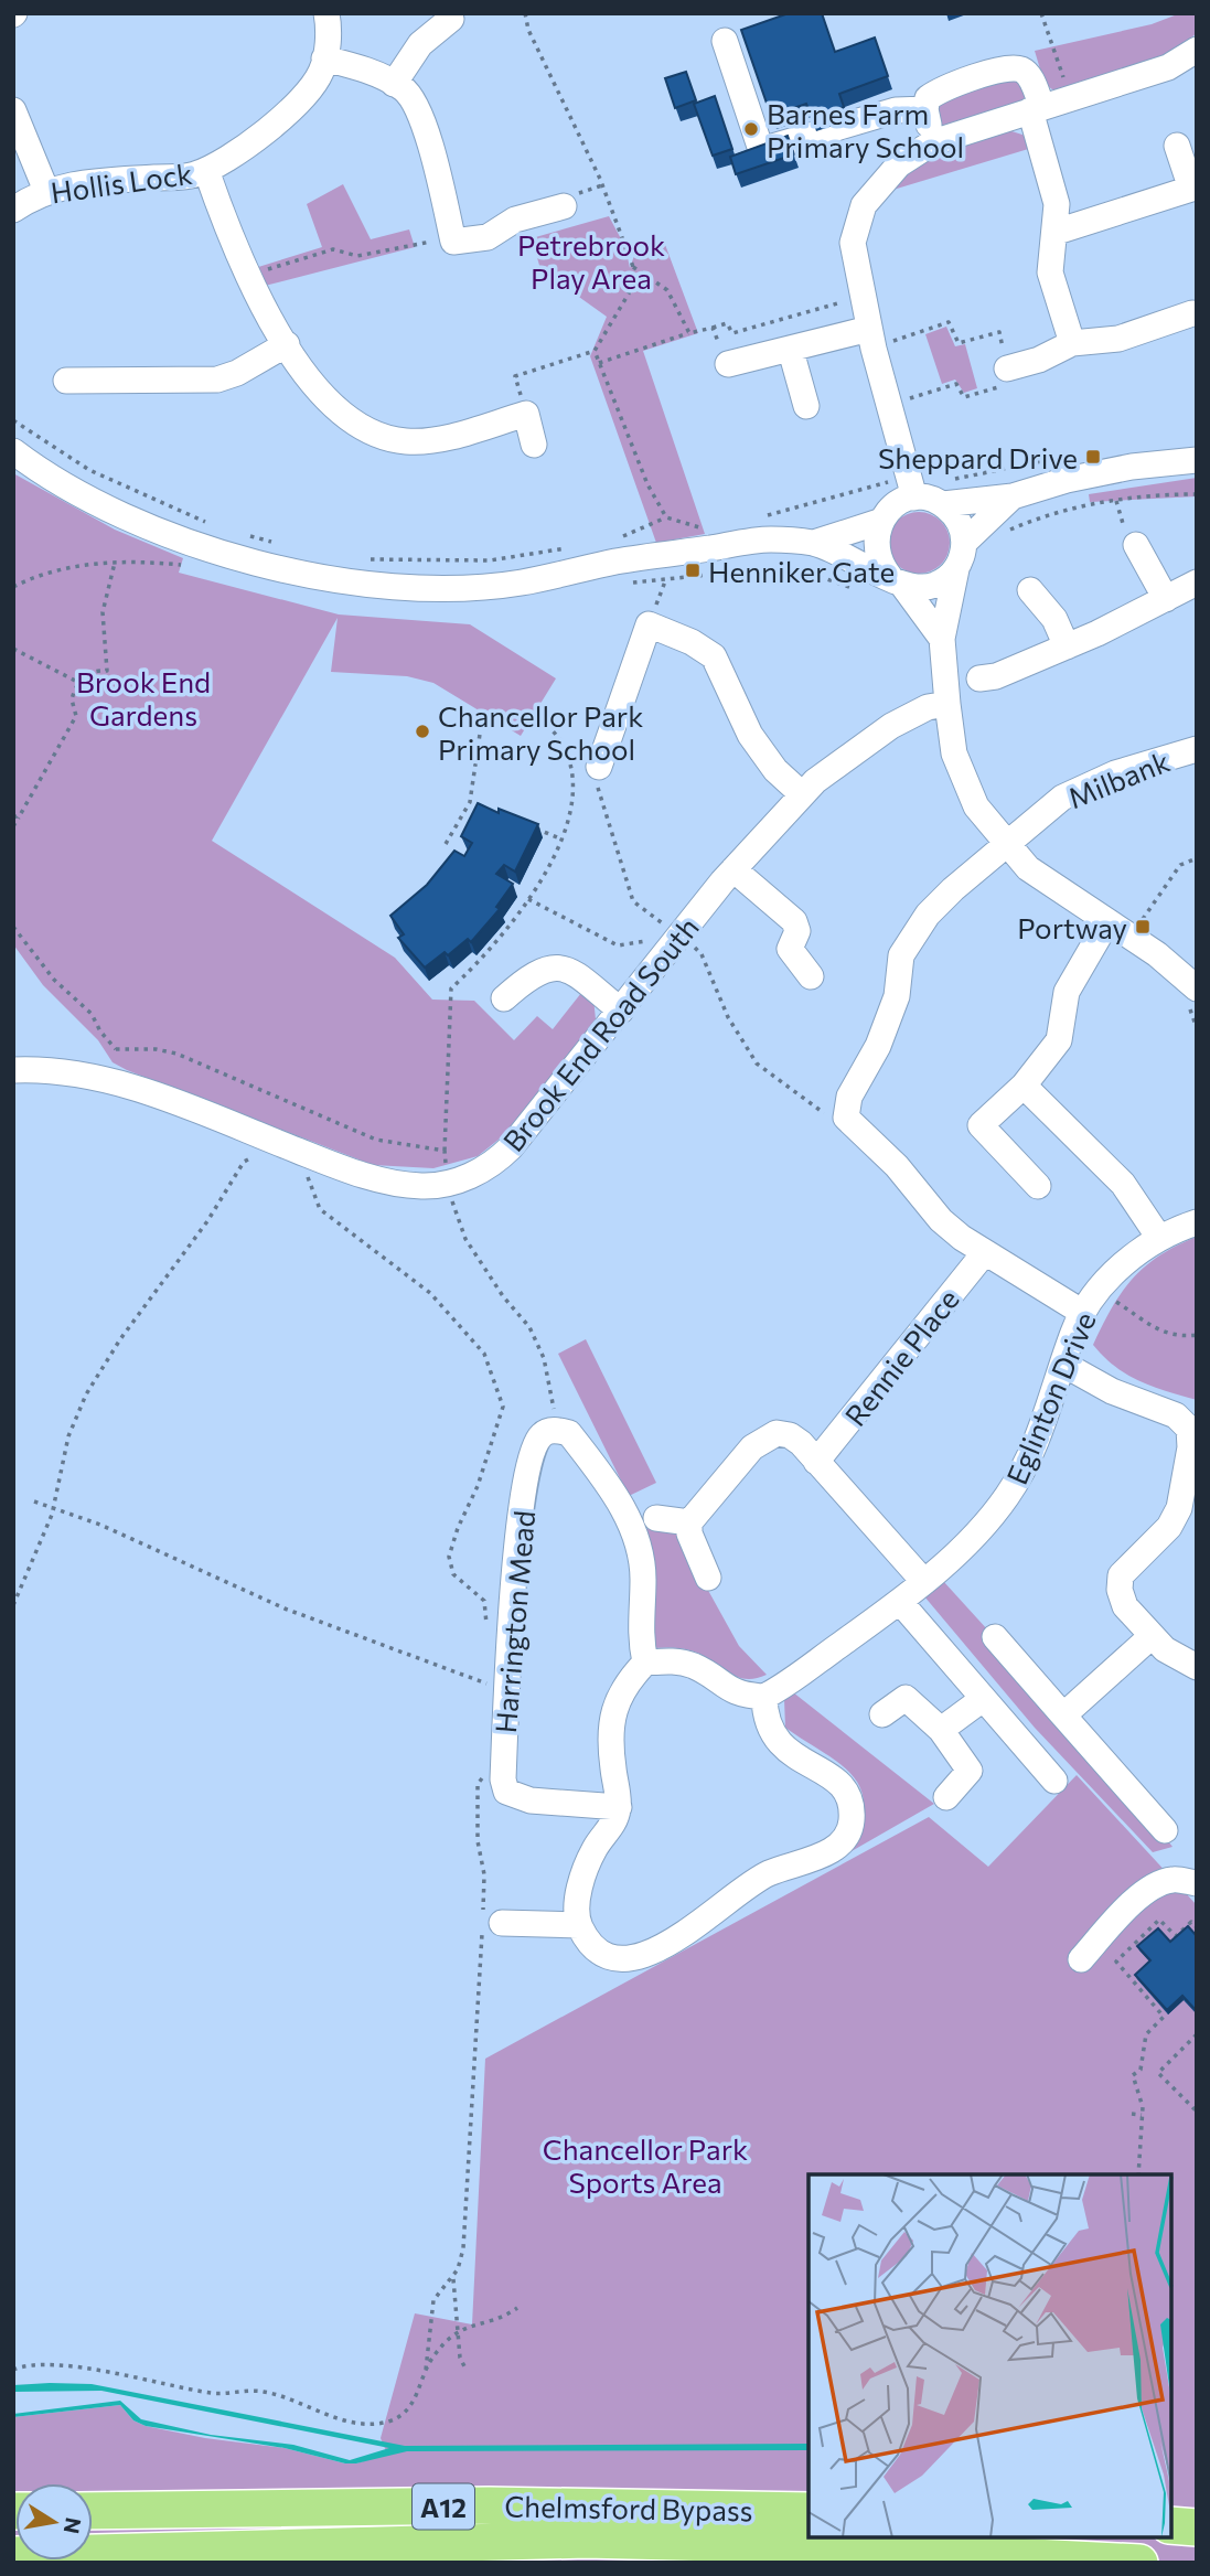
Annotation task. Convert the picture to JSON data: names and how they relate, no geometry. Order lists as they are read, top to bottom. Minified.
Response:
{"streets":{"highway":["A12","Chelmsford Bypass"],"street":["Hollis Lock","Milbank","Brook End Road South","Rennie Place","Eglinton Drive","Harrington Mead"]},"crossings":[["Milbank","Rennie Place"],["Milbank","Eglinton Drive"]],"parks":["Petrebrook Play Area","Brook End Gardens","Chancellor Park Sports Area"],"places":{"other":["Barnes Farm Primary School","Chancellor Park Primary School"],"transit":["Sheppard Drive","Henniker Gate","Portway"]},"north":"right"}
